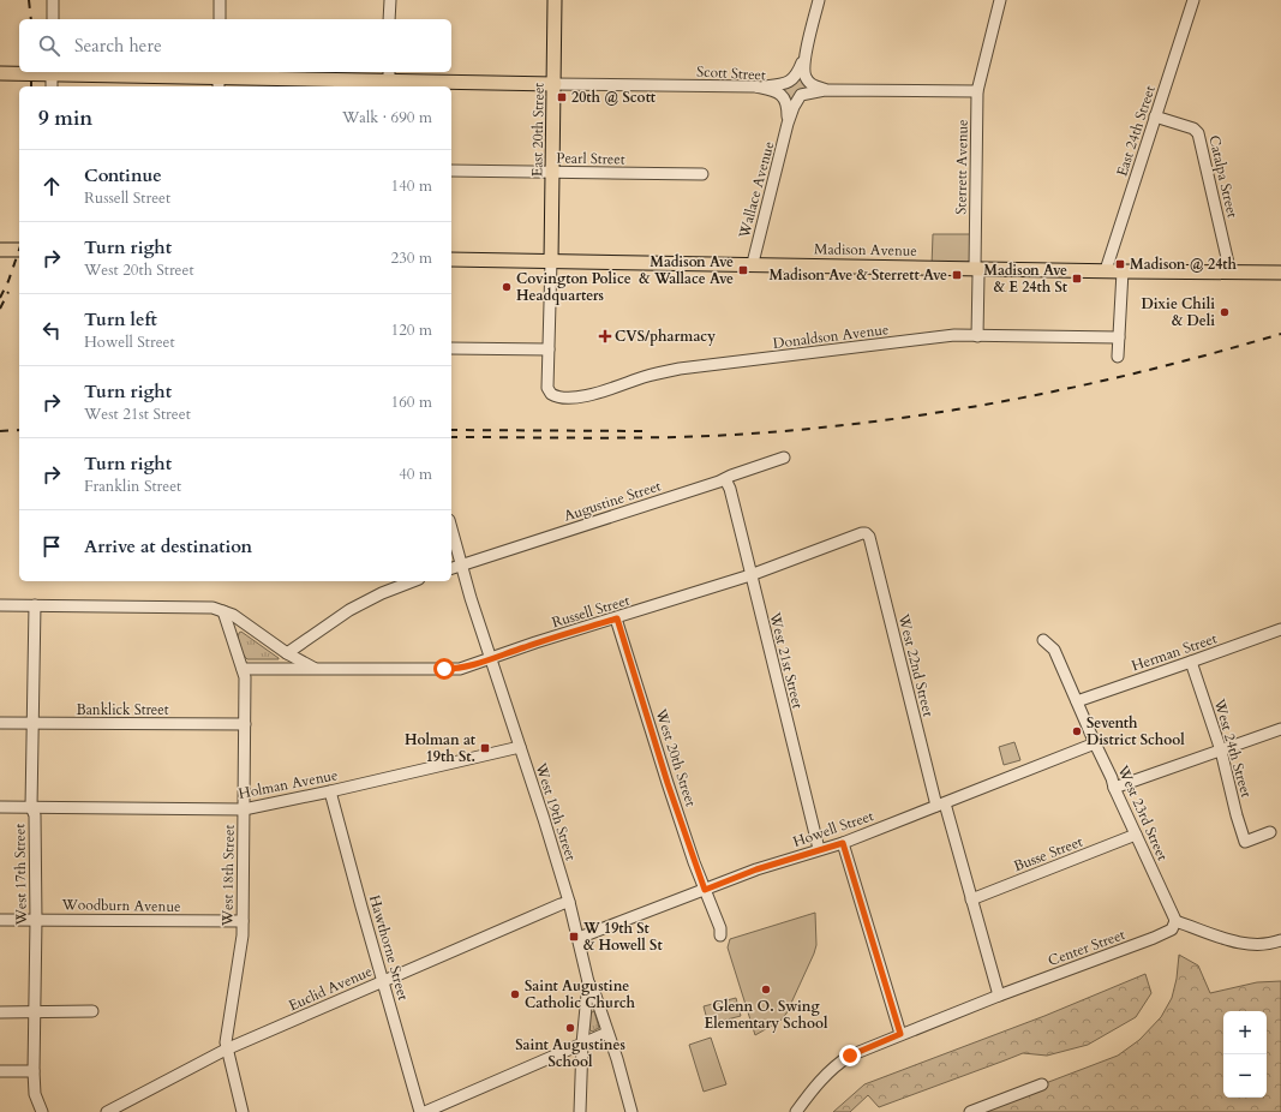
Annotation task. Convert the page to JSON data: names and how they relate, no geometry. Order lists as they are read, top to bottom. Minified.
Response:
{"streets":{"main road":["East 20th Street","Madison Avenue"],"street":["Scott Street","East 24th Street","Pearl Street","Sterrett Avenue","Catalpa Street","Wallace Avenue","Donaldson Avenue","Augustine Street","Russell Street","Herman Street","West 21st Street","West 22nd Street","Banklick Street","West 24th Street","West 20th Street","Holman Avenue","West 19th Street","West 23rd Street","Howell Street","Busse Street","West 17th Street","West 18th Street","Woodburn Avenue","Hawthorne Street","Center Street","Euclid Avenue"]},"crossings":[["Scott Street","East 20th Street"],["Scott Street","Wallace Avenue"],["East 20th Street","Pearl Street"],["East 20th Street","Madison Avenue"],["East 24th Street","Catalpa Street"],["East 24th Street","Madison Avenue"],["Sterrett Avenue","Madison Avenue"],["Sterrett Avenue","Donaldson Avenue"],["Catalpa Street","Madison Avenue"],["Wallace Avenue","Madison Avenue"],["Augustine Street","West 21st Street"],["Augustine Street","West 19th Street"],["Russell Street","West 21st Street"],["Russell Street","West 22nd Street"],["Russell Street","West 20th Street"],["Russell Street","West 19th Street"],["Russell Street","West 17th Street"],["Russell Street","West 18th Street"],["Herman Street","West 24th Street"],["Herman Street","West 23rd Street"],["West 21st Street","Howell Street"],["West 22nd Street","Howell Street"],["West 22nd Street","Busse Street"],["West 22nd Street","Center Street"],["Banklick Street","West 17th Street"],["Banklick Street","West 18th Street"],["West 20th Street","Howell Street"],["Holman Avenue","West 19th Street"],["Holman Avenue","West 17th Street"],["Holman Avenue","West 18th Street"],["Holman Avenue","Hawthorne Street"],["West 19th Street","Howell Street"],["West 19th Street","Euclid Avenue"],["West 23rd Street","Howell Street"],["West 23rd Street","Busse Street"],["West 23rd Street","Center Street"],["West 17th Street","Woodburn Avenue"],["West 18th Street","Woodburn Avenue"],["West 18th Street","Euclid Avenue"],["Hawthorne Street","Euclid Avenue"]],"places":{"transit":["20th @ Scott","Madison @ 24th","Madison Ave & Wallace Ave","Madison Ave & Sterrett Ave","Madison Ave & E 24th St","Holman at 19th St.","W 19th St & Howell St"],"other":["Covington Police Headquarters","Dixie Chili & Deli","Seventh District School","Glenn O. Swing Elementary School","Saint Augustine Catholic Church","Saint Augustines School"],"health":["CVS/pharmacy"]},"page":{"search":"Search here","heading":["9 min","Walk · 690 m"],"list":[["Continue","Russell Street","140 m"],["Turn right","West 20th Street","230 m"],["Turn left","Howell Street","120 m"],["Turn right","West 21st Street","160 m"],["Turn right","Franklin Street","40 m"],"Arrive at destination"],"map_buttons":["+","−"]}}
